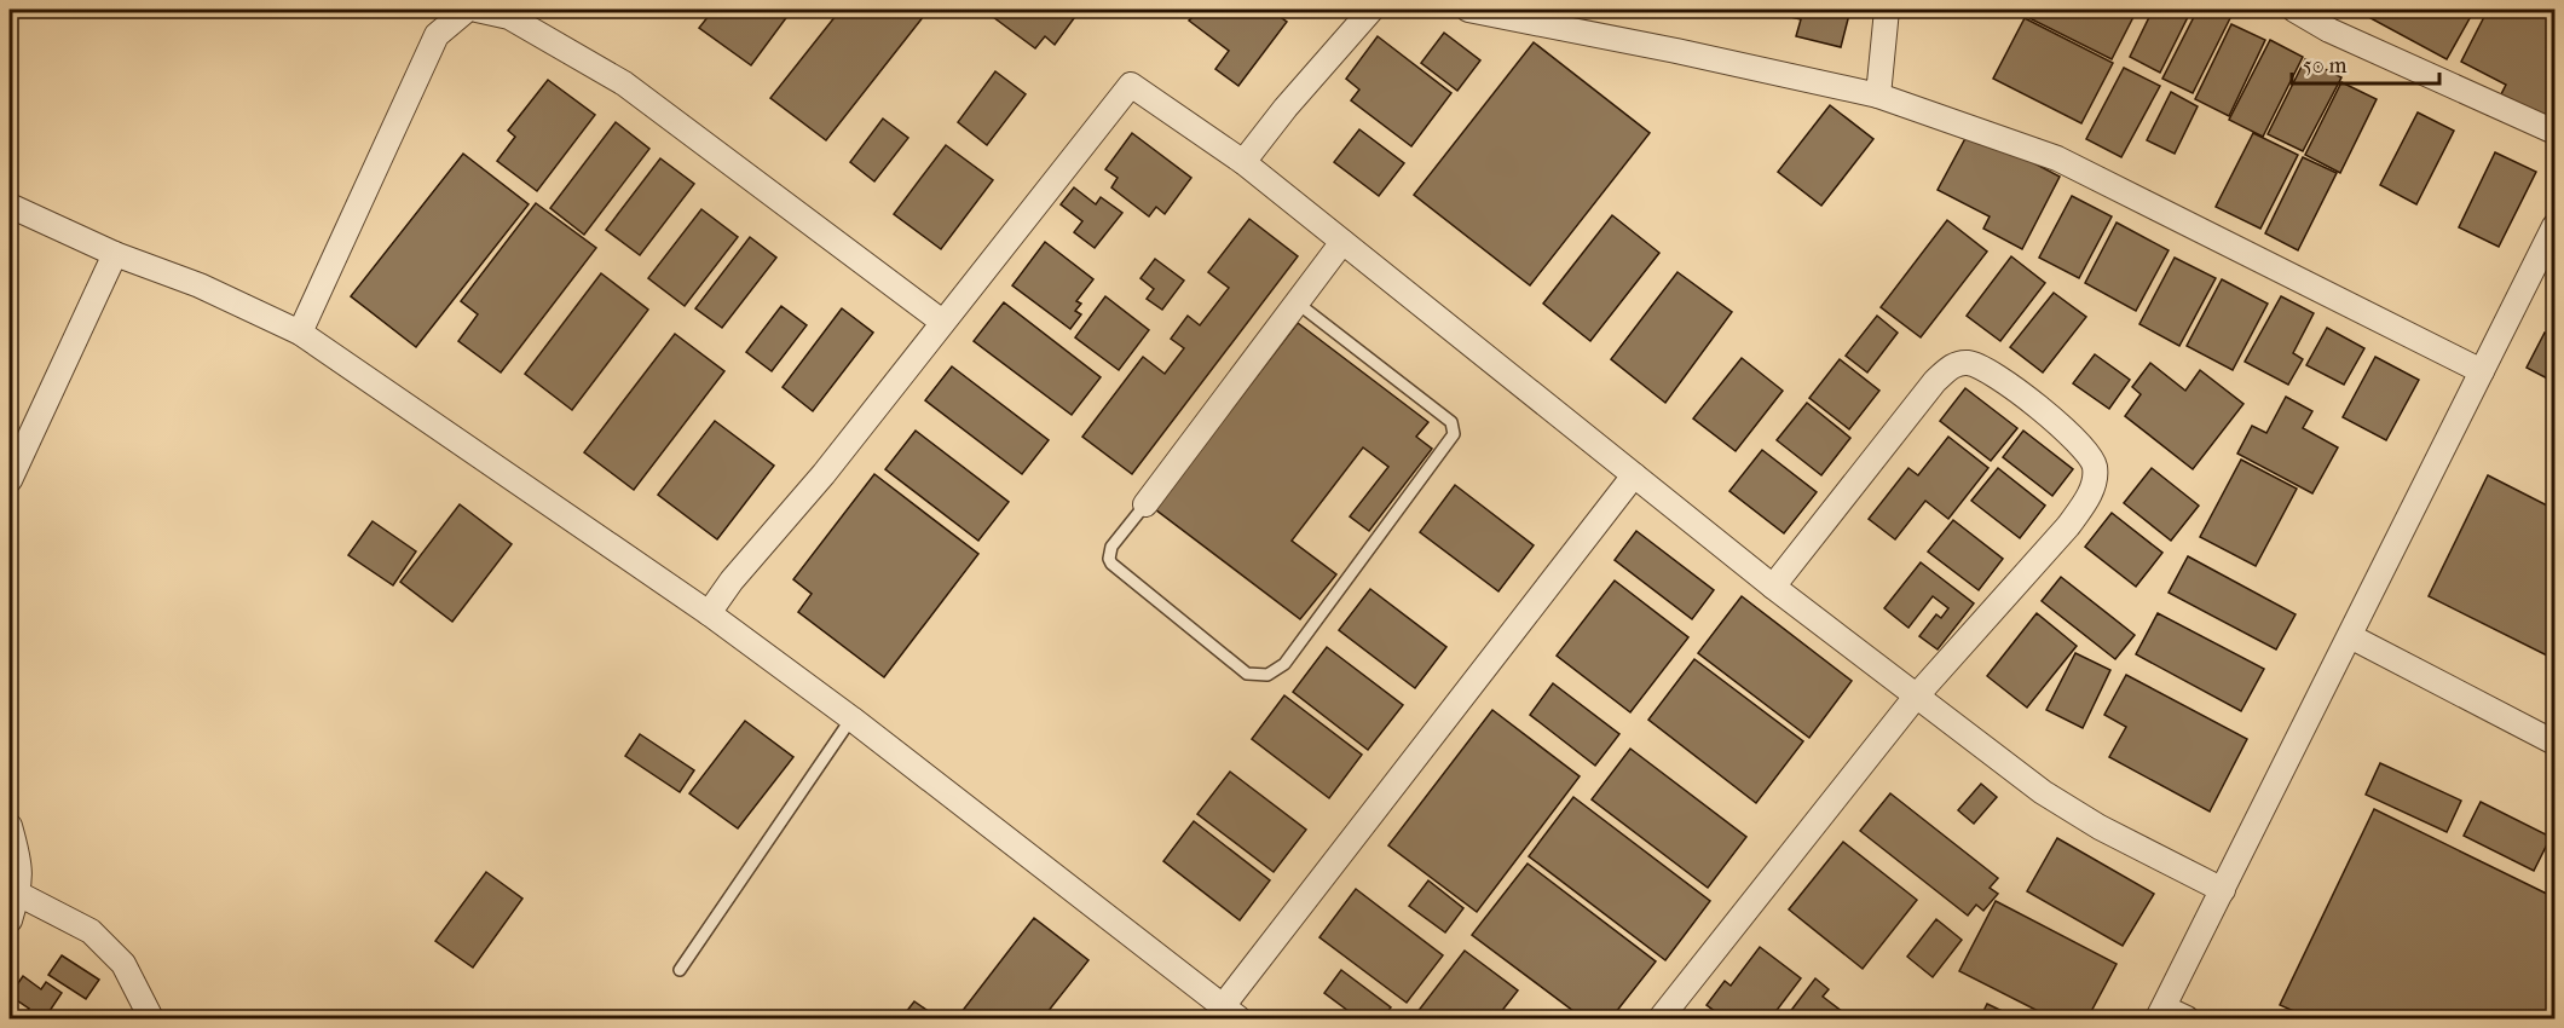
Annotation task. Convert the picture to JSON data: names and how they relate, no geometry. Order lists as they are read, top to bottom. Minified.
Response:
{"scale_bar":"50 m"}
